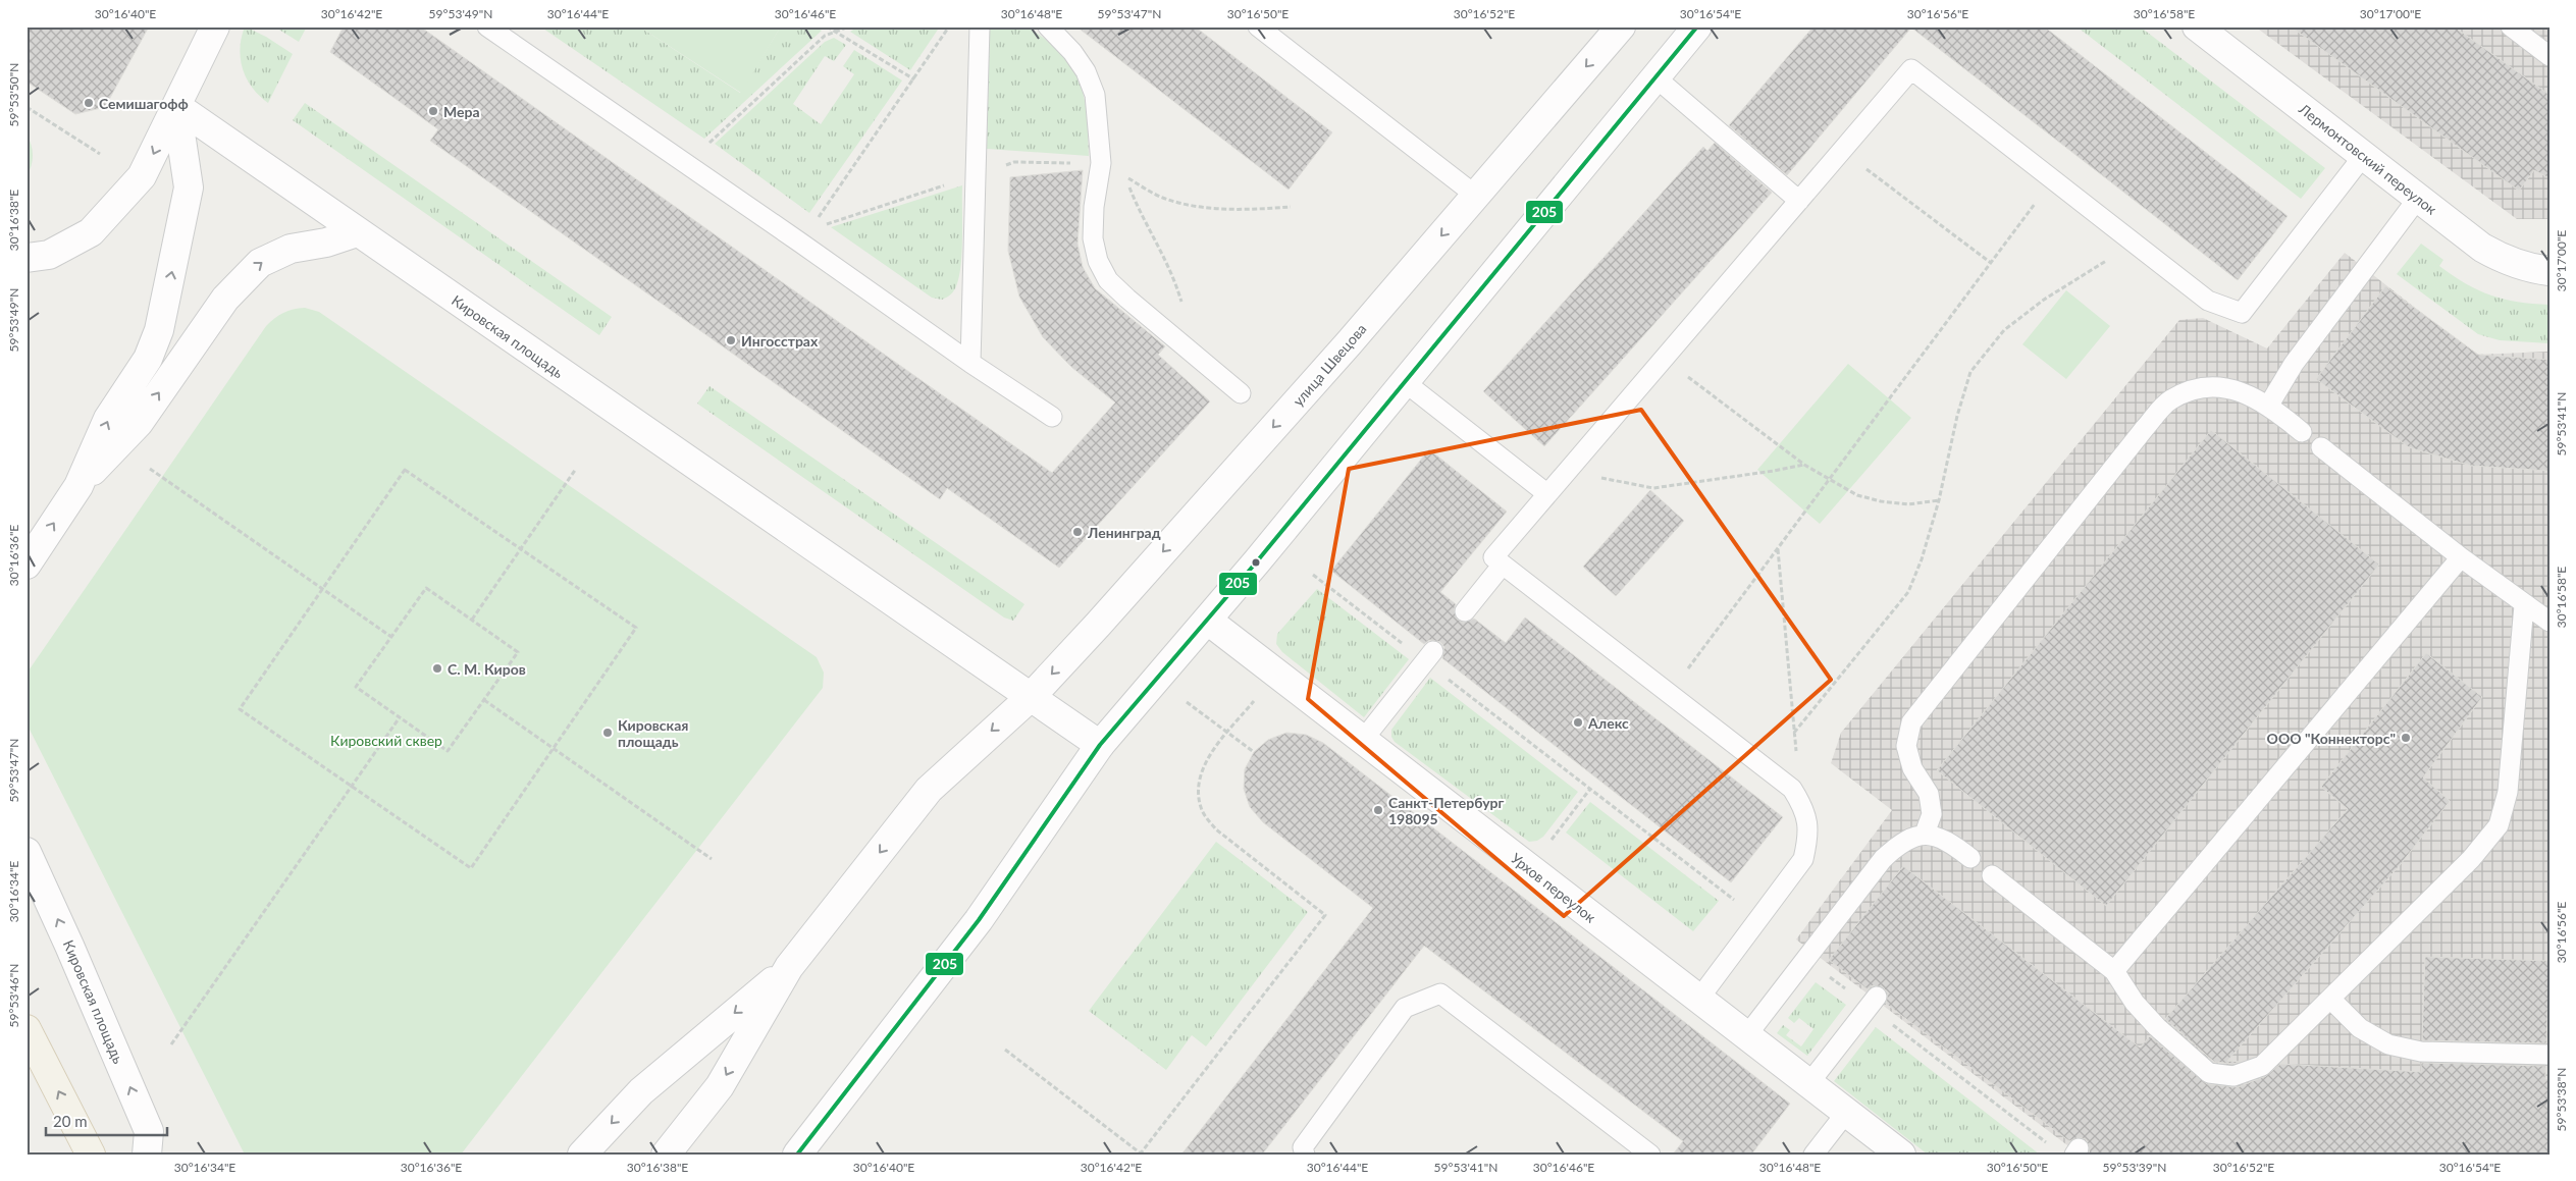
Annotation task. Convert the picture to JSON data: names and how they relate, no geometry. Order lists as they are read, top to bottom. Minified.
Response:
{"streets":{"street":["Лермонтовский переулок","Кировская площадь","улица Швецова","Урхов переулок"]},"crossings":[["Кировская площадь","улица Швецова"]],"parks":["Кировский сквер"],"places":["Семишагофф","Мера","Ингосстрах","Ленинград","С. М. Киров","Алекс","Кировская площадь","ООО \"Коннекторс\"","Санкт-Петербург 198095"],"lines":["transit line 205"],"scale_bar":"20 m","coordinates":["30°16'40\"E","30°16'42\"E","59°53'49\"N","30°16'44\"E","30°16'46\"E","30°16'48\"E","59°53'47\"N","30°16'50\"E","30°16'52\"E","30°16'54\"E","30°16'56\"E","30°16'58\"E","30°17'00\"E","59°53'50\"N","30°16'38\"E","59°53'41\"N","30°16'36\"E","30°16'34\"E","59°53'46\"N","59°53'38\"N","59°53'39\"N"]}
